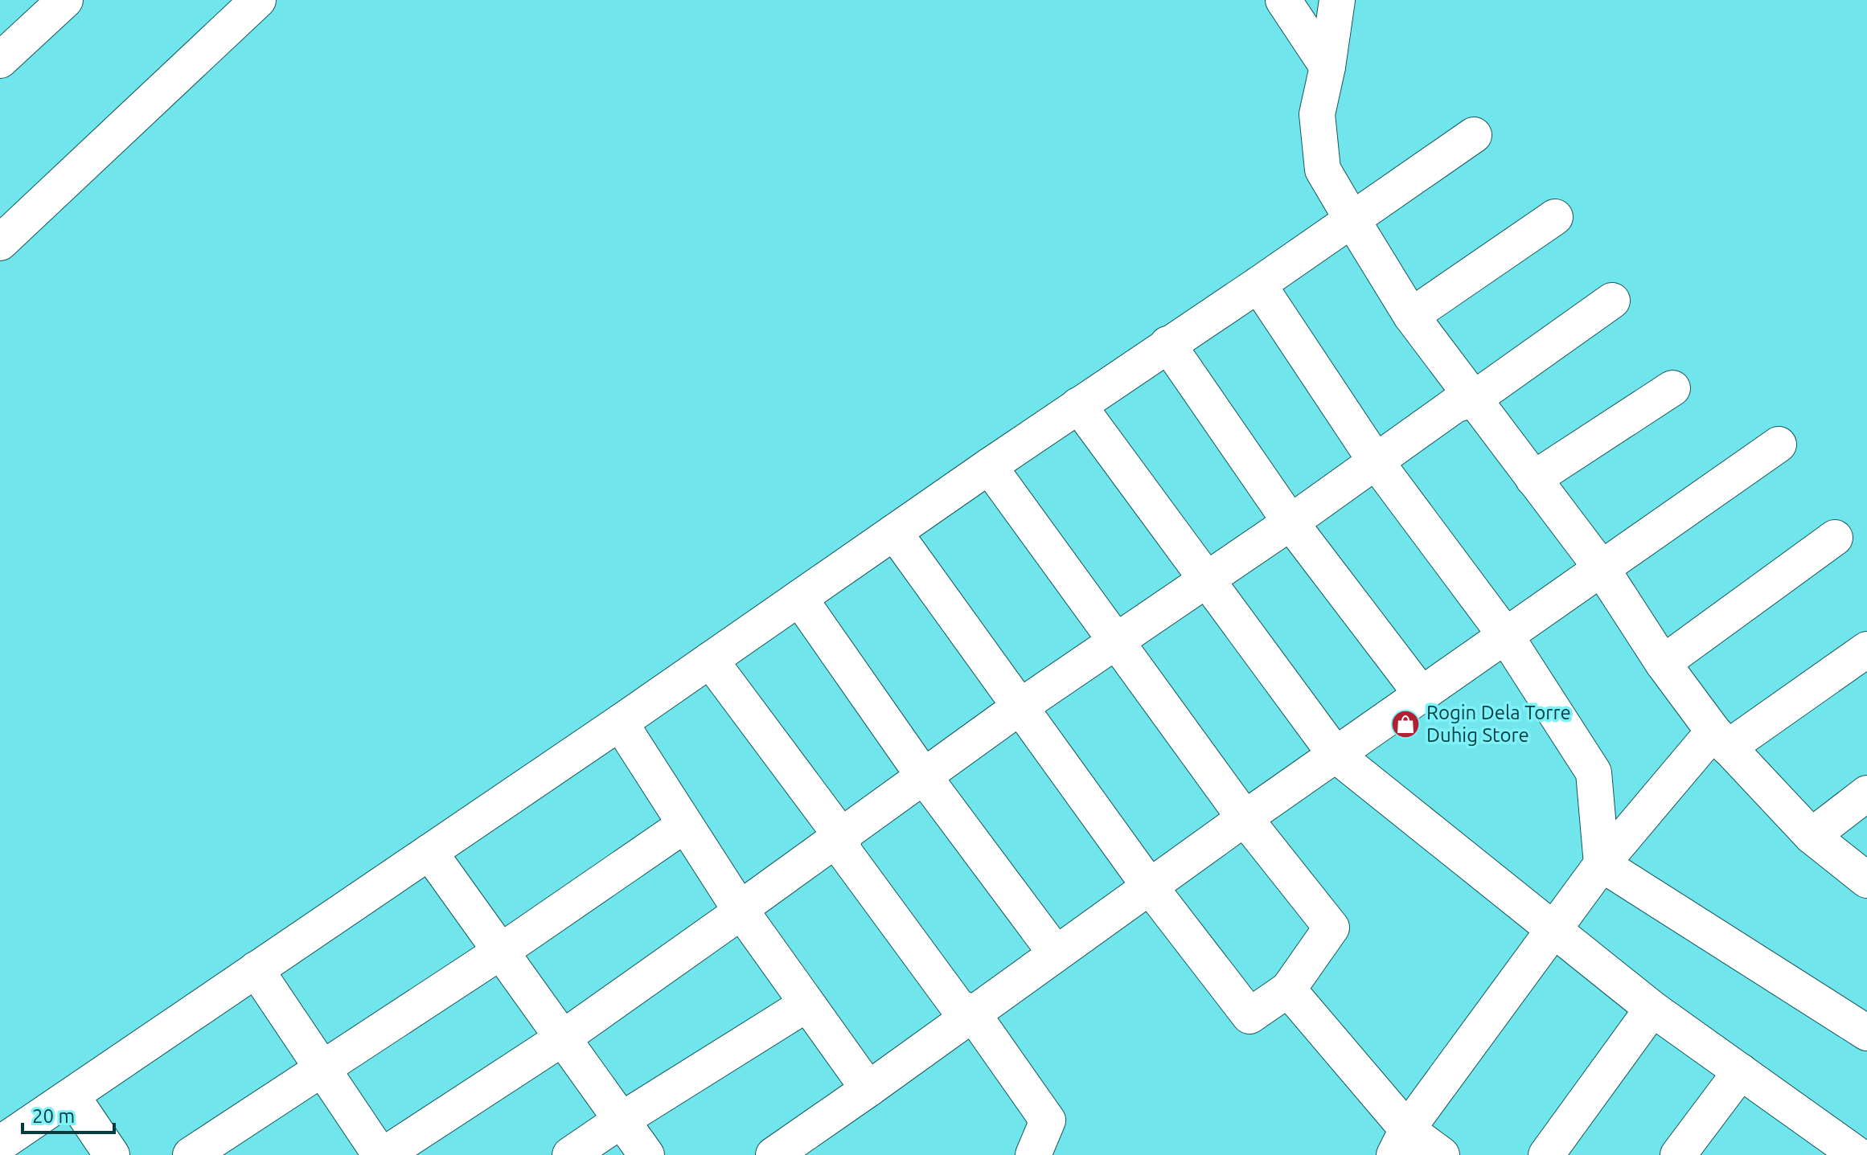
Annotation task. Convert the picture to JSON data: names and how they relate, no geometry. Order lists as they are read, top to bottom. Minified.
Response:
{"places":{"shop":["Rogin Dela Torre Duhig Store"]},"scale_bar":"20 m"}
